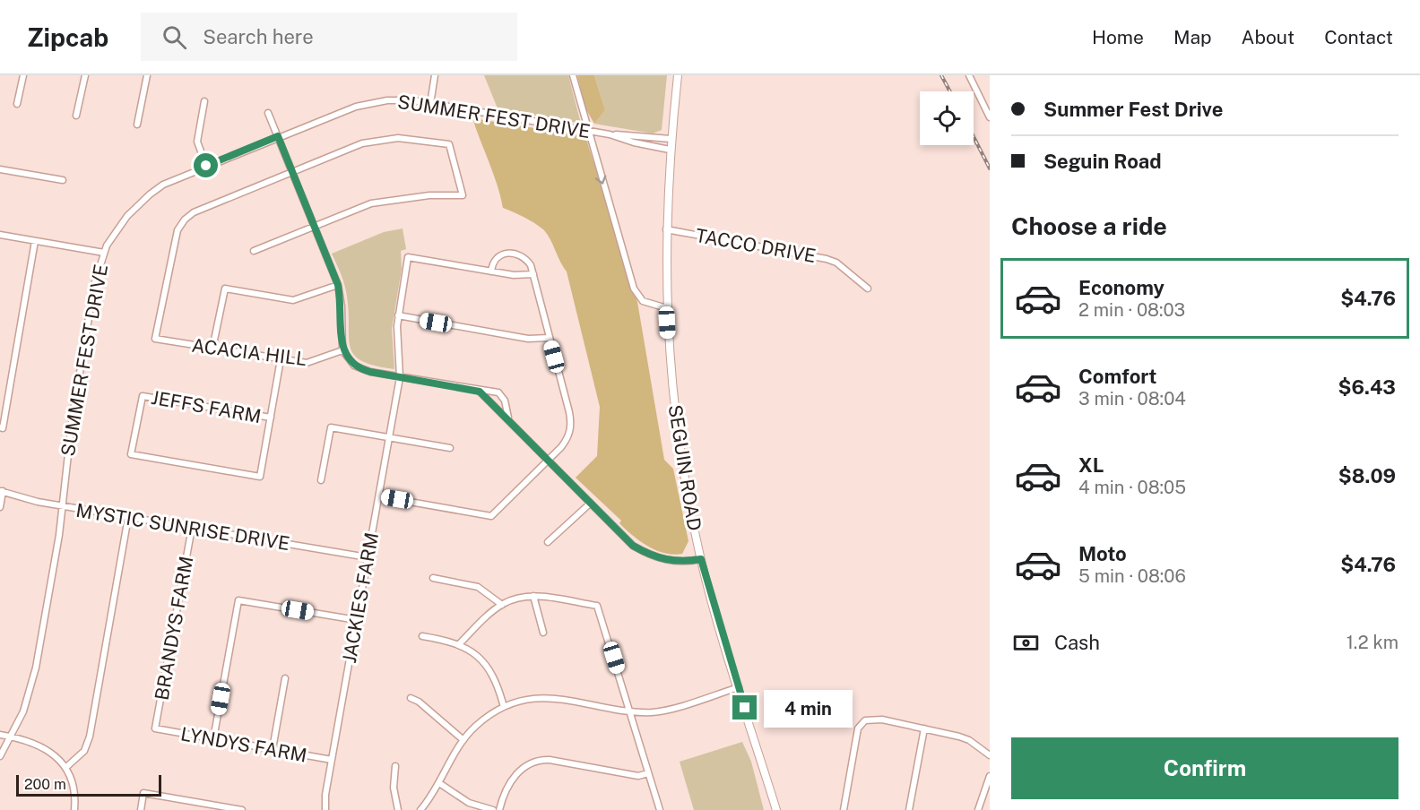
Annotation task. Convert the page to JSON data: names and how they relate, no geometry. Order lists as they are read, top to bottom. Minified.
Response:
{"streets":{"main road":["SEGUIN ROAD"],"street":["SUMMER FEST DRIVE","TACCO DRIVE","ACACIA HILL","JEFFS FARM","MYSTIC SUNRISE DRIVE","JACKIES FARM","BRANDYS FARM","LYNDYS FARM"]},"crossings":[["SUMMER FEST DRIVE","SEGUIN ROAD"],["SUMMER FEST DRIVE","MYSTIC SUNRISE DRIVE"],["TACCO DRIVE","SEGUIN ROAD"],["MYSTIC SUNRISE DRIVE","JACKIES FARM"],["MYSTIC SUNRISE DRIVE","BRANDYS FARM"],["JACKIES FARM","LYNDYS FARM"],["BRANDYS FARM","LYNDYS FARM"]],"scale_bar":"200 m","page":{"header":"Zipcab","search":"Search here","nav":["Home","Map","About","Contact"],"banner":["Summer Fest Drive","Seguin Road"],"heading":"Choose a ride","list":[{"name":"Economy","note":"2 min · 08:03","value":"$4.76"},{"name":"Comfort","note":"3 min · 08:04","value":"$6.43"},{"name":"XL","note":"4 min · 08:05","value":"$8.09"},{"name":"Moto","note":"5 min · 08:06","value":"$4.76"}],"pay":["Cash","1.2 km"],"bubble":"4 min","buttons":"Confirm","scale":"200 m"}}
